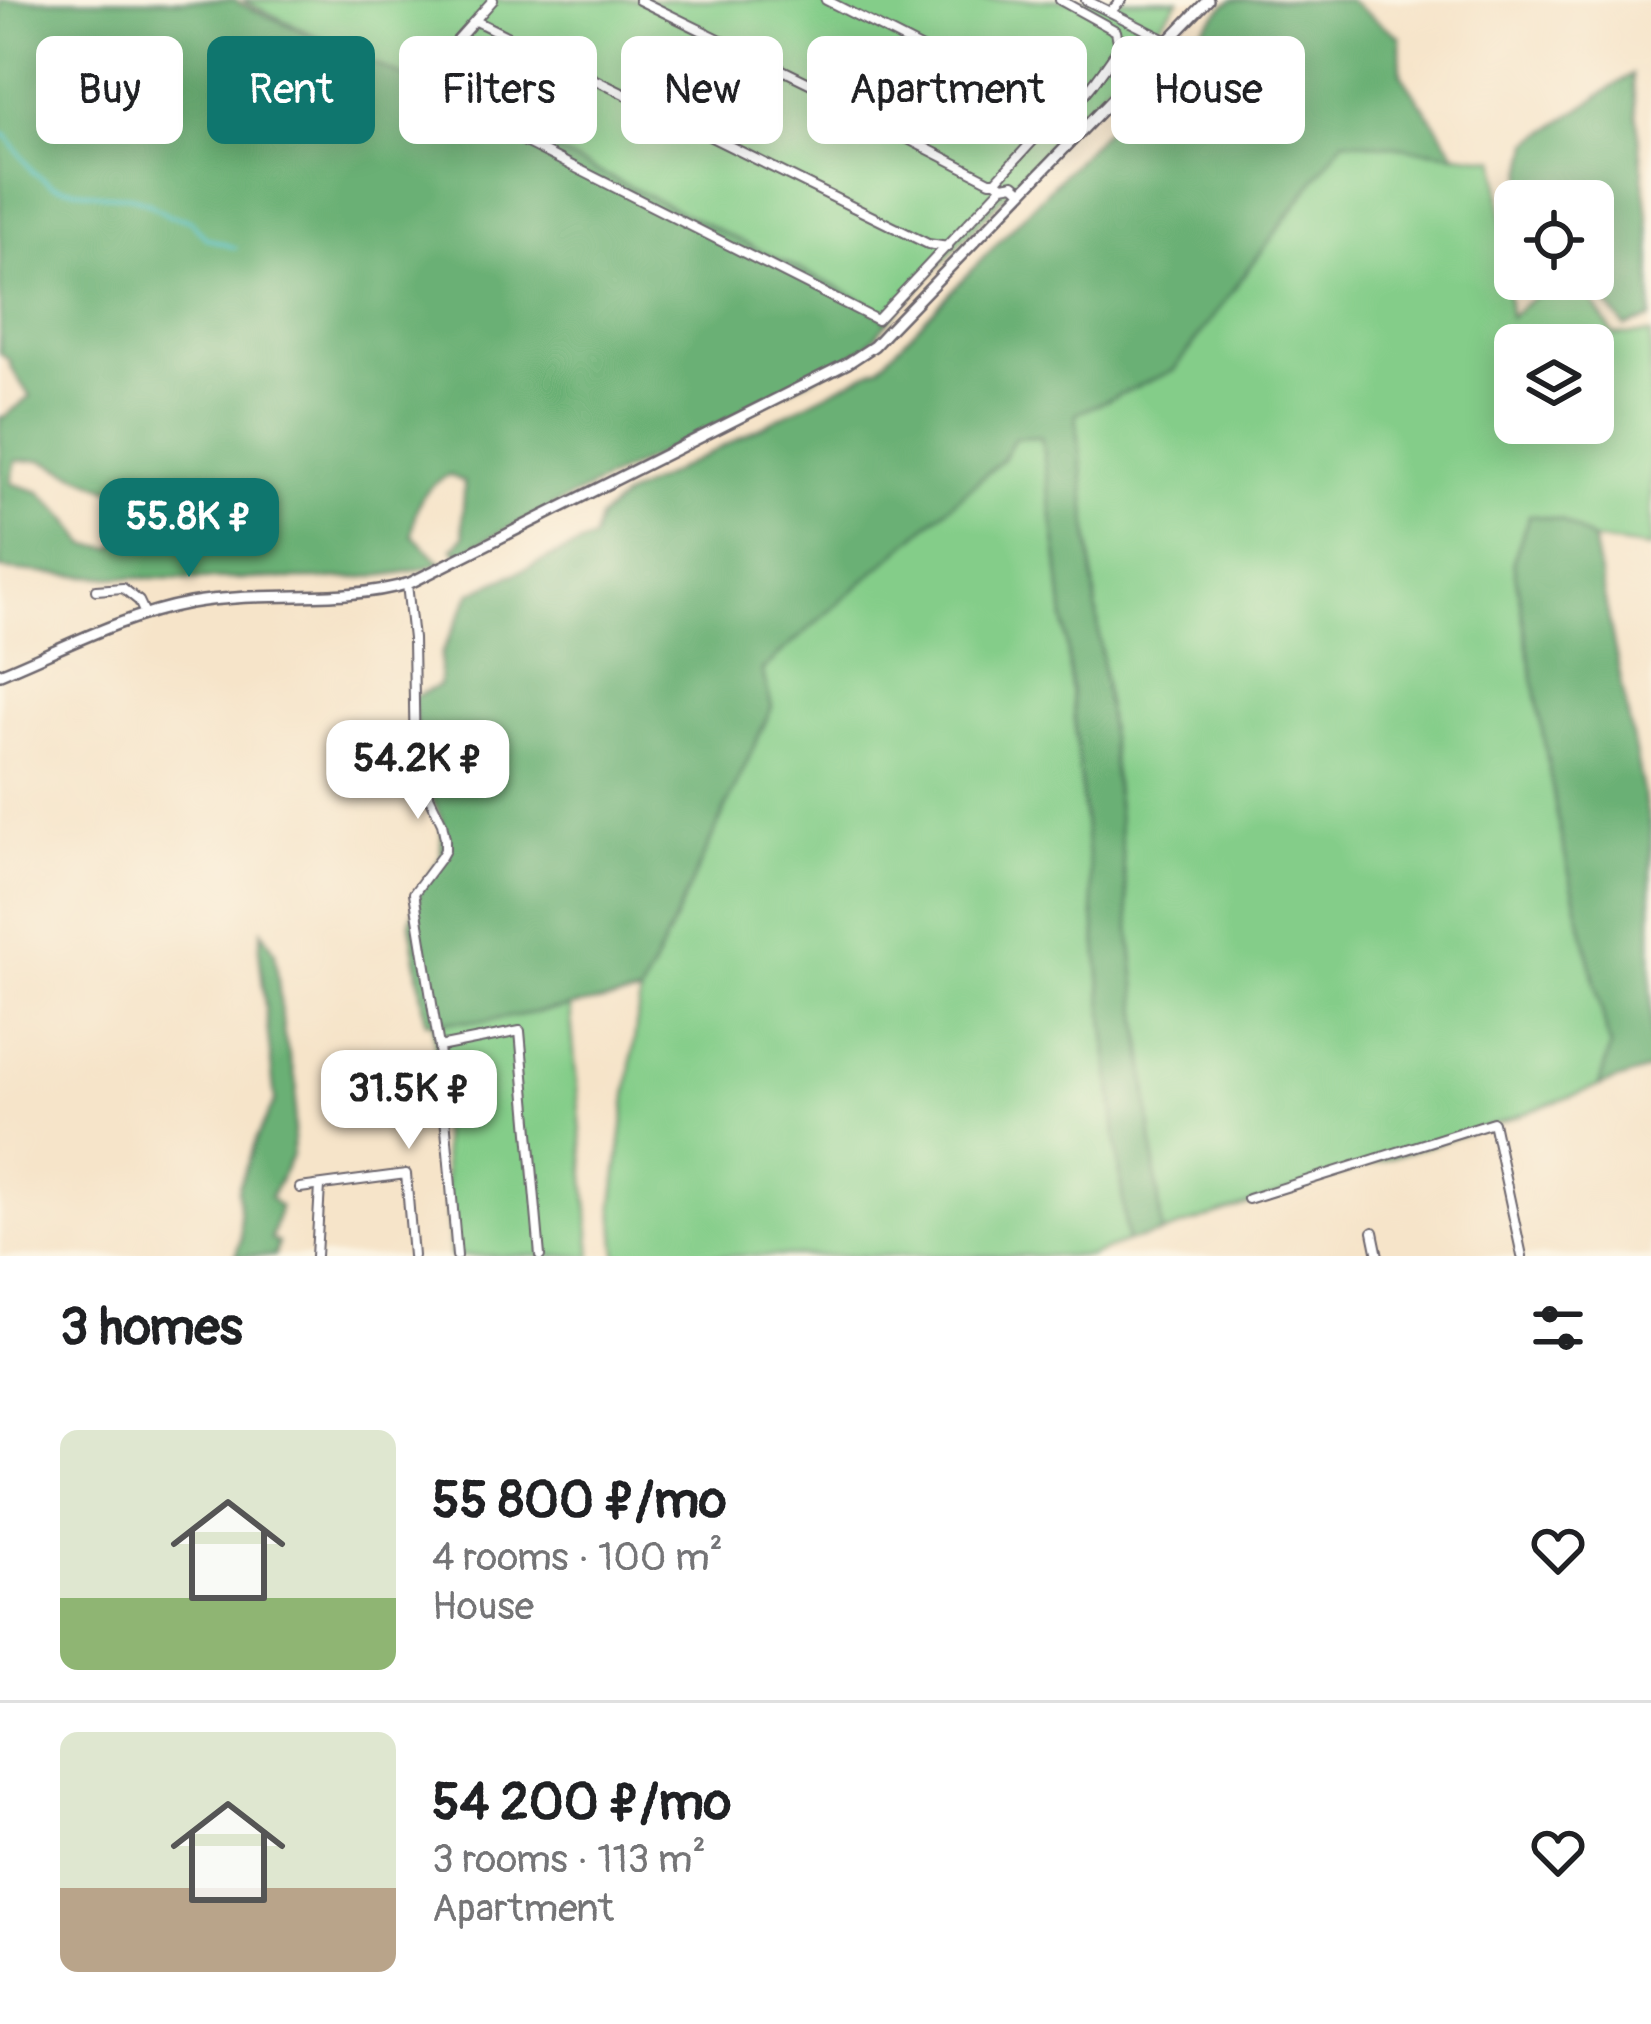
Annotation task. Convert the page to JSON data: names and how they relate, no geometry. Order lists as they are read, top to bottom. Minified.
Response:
{"page":{"chip":["Buy","Rent","Filters","New","Apartment","House"],"price":["55.8K ₽","54.2K ₽","31.5K ₽"],"heading":"3 homes","list":[{"name":"55 800 ₽/mo","note":"4 rooms · 100 m² · House"},{"name":"54 200 ₽/mo","note":"3 rooms · 113 m² · Apartment"}]}}
